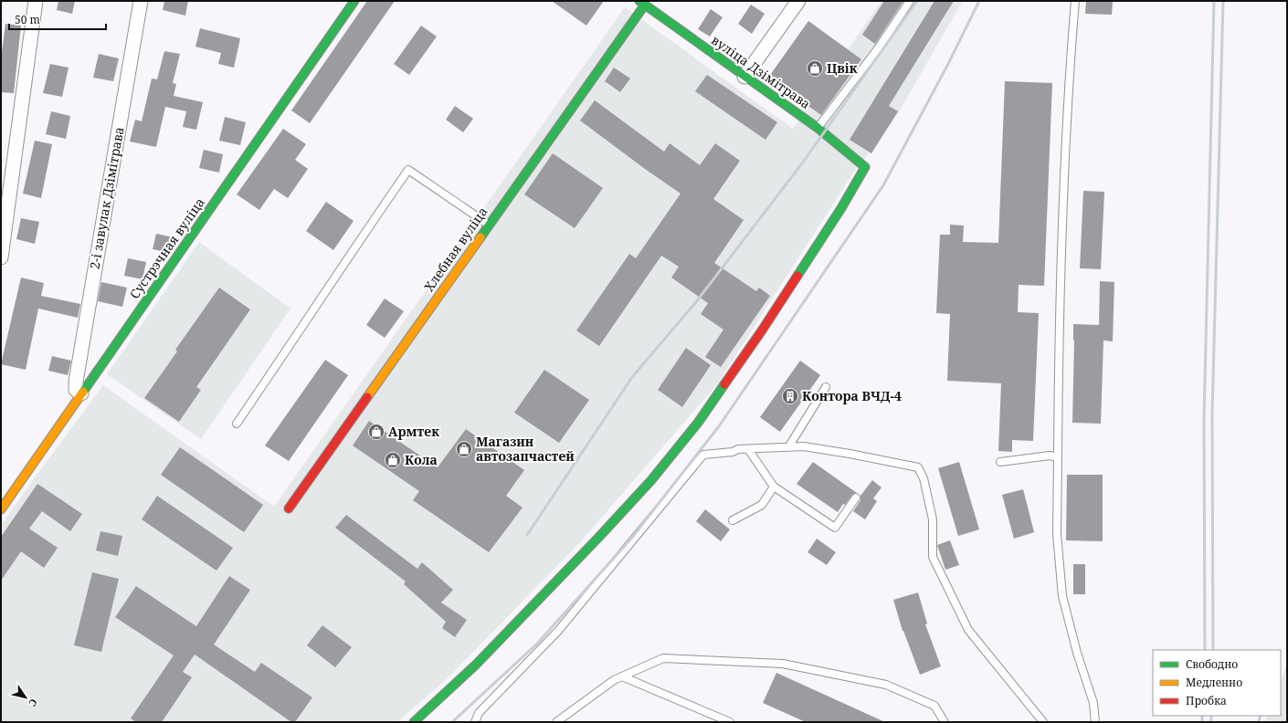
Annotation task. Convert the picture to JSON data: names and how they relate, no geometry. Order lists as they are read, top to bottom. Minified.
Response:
{"streets":{"street":["вуліца Дзімітрава","2-і завулак Дзімітрава","Сустрэчная вуліца","Хлебная вуліца"]},"crossings":[["вуліца Дзімітрава","Хлебная вуліца"],["2-і завулак Дзімітрава","Сустрэчная вуліца"]],"places":{"shop":["Цвік","Армтек","Магазин автозапчастей","Кола"],"building":["Контора ВЧД-4"]},"legend":["Свободно","Медленно","Пробка"],"scale_bar":"50 m","north":"bottom right"}
